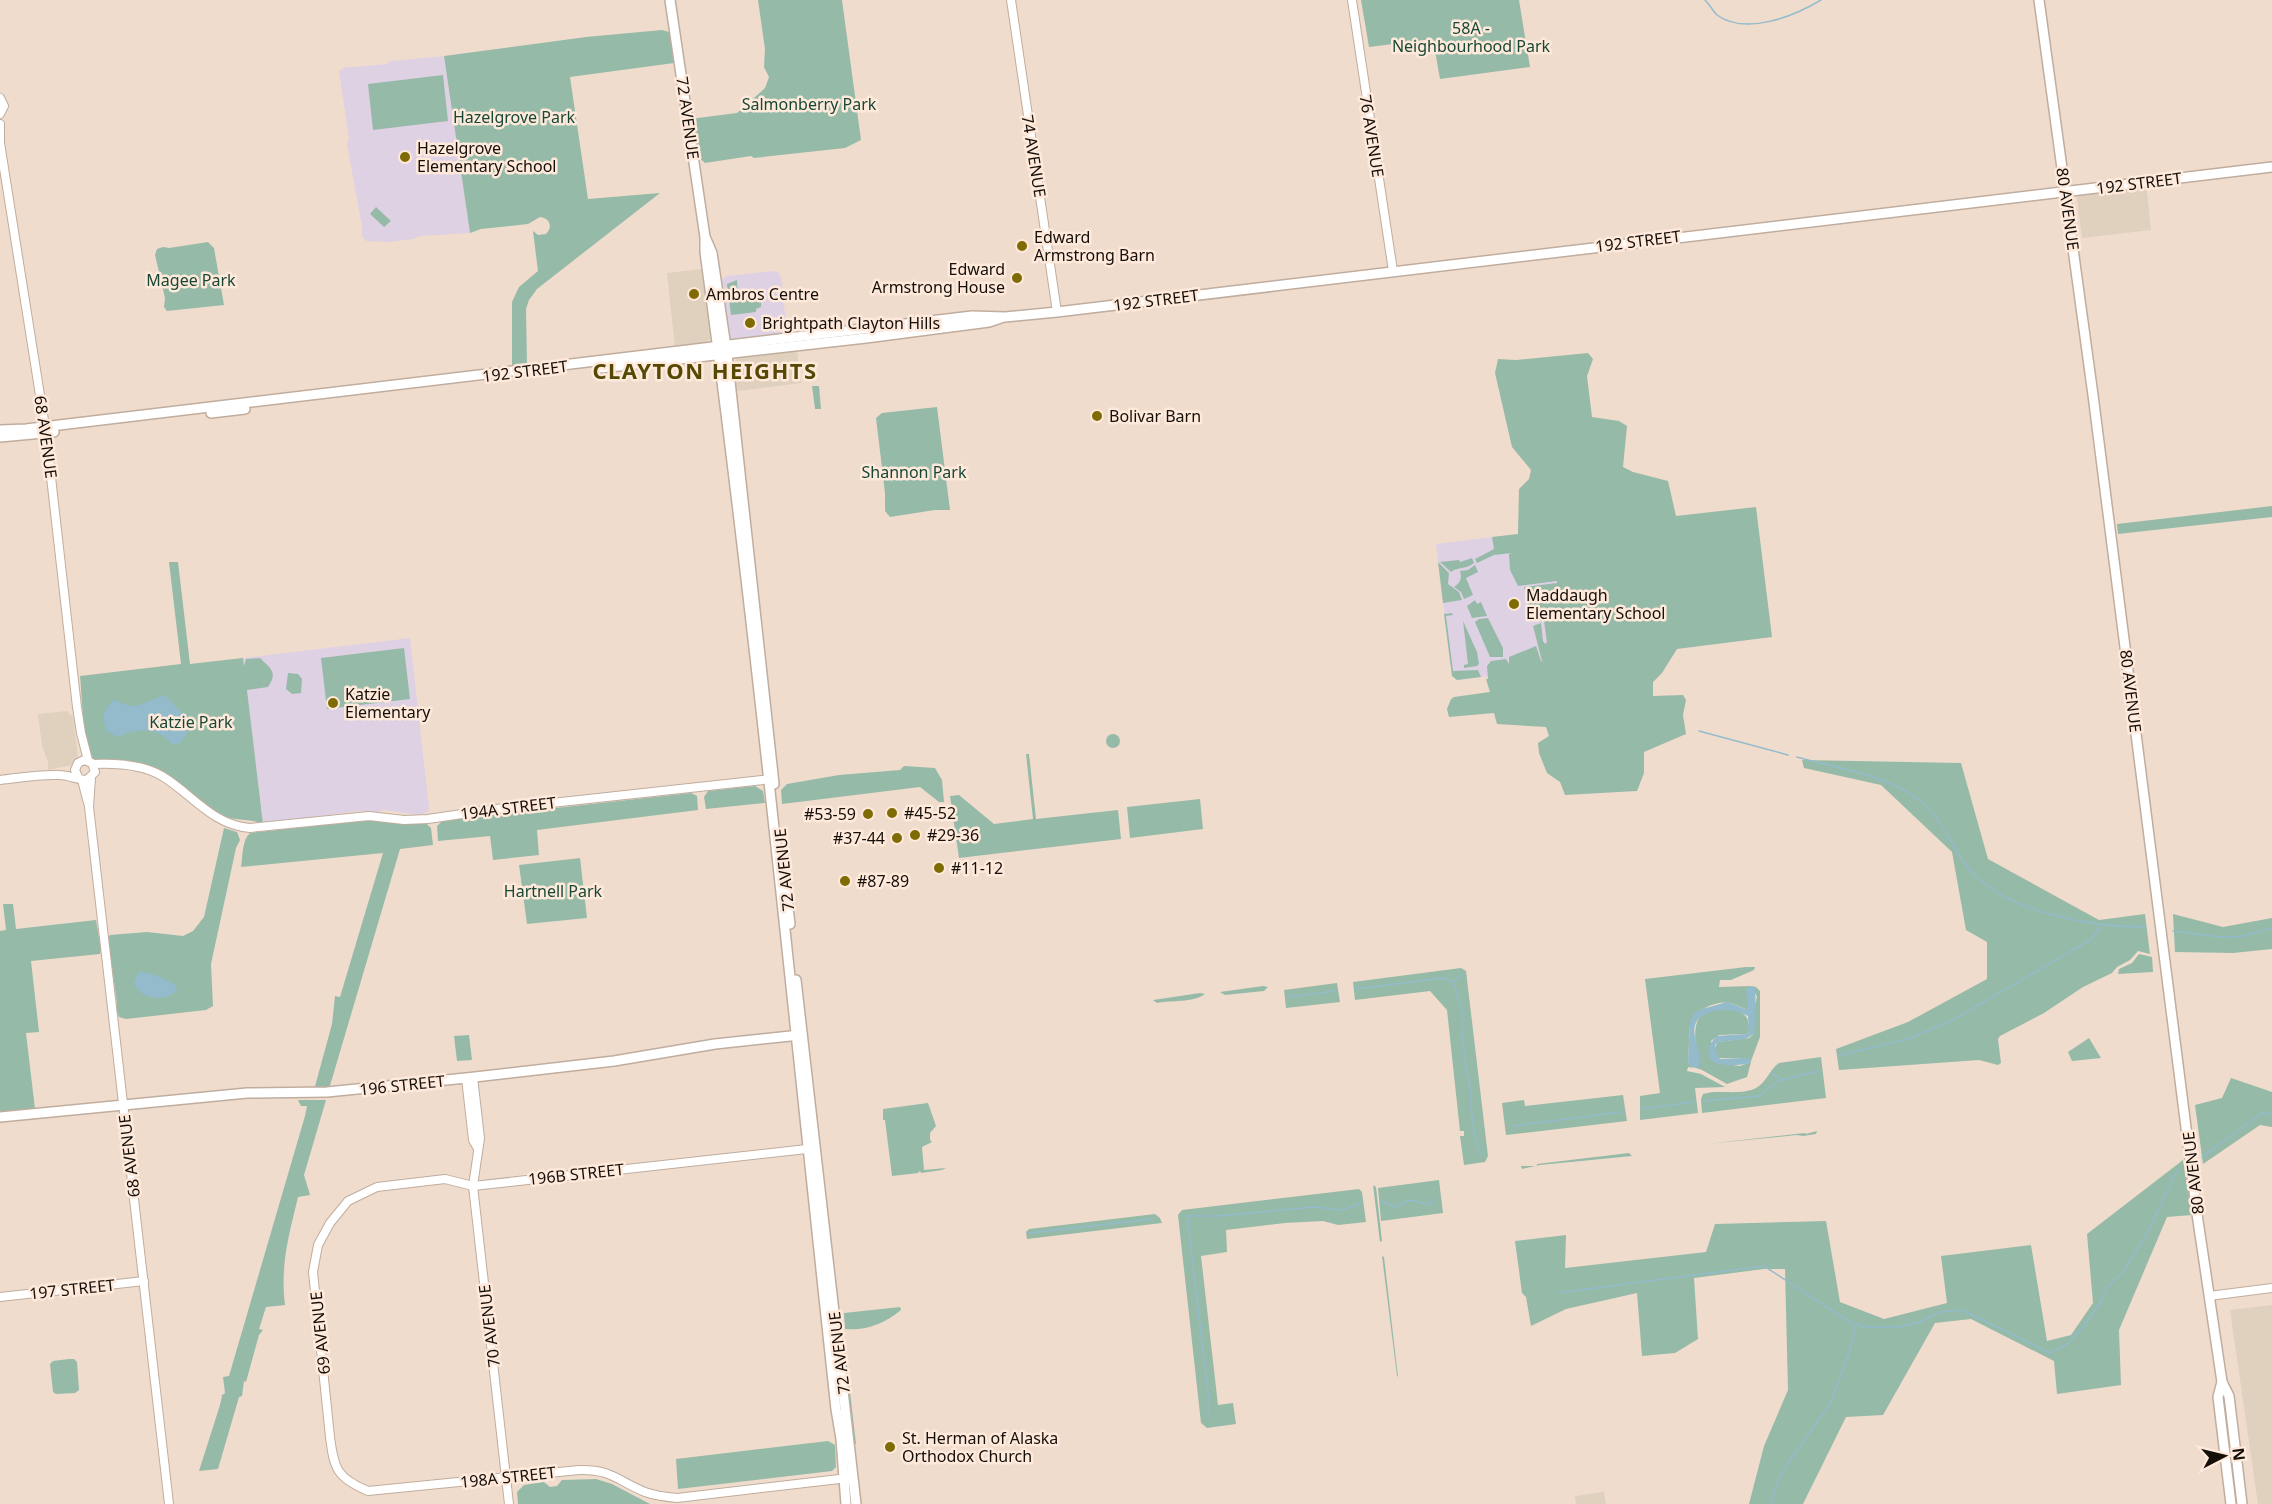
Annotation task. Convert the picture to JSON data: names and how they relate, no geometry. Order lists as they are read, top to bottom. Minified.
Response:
{"streets":{"main road":["72 AVENUE","192 STREET","80 AVENUE","196 STREET"],"street":["76 AVENUE","74 AVENUE","68 AVENUE","194A STREET","196B STREET","197 STREET","70 AVENUE","69 AVENUE","198A STREET"]},"crossings":[["72 AVENUE","192 STREET"],["72 AVENUE","194A STREET"],["72 AVENUE","196 STREET"],["72 AVENUE","196B STREET"],["72 AVENUE","198A STREET"],["76 AVENUE","192 STREET"],["74 AVENUE","192 STREET"],["192 STREET","80 AVENUE"],["192 STREET","68 AVENUE"],["68 AVENUE","196 STREET"],["68 AVENUE","197 STREET"],["196 STREET","70 AVENUE"],["196B STREET","70 AVENUE"],["196B STREET","69 AVENUE"],["70 AVENUE","198A STREET"],["69 AVENUE","198A STREET"]],"districts":["CLAYTON HEIGHTS"],"parks":["58A - Neighbourhood Park","Salmonberry Park","Hazelgrove Park","Magee Park","Shannon Park","Katzie Park","Hartnell Park"],"places":["Hazelgrove Elementary School","Edward Armstrong Barn","Edward Armstrong House","Ambros Centre","Brightpath Clayton Hills","Bolivar Barn","Maddaugh Elementary School","Katzie Elementary","#45-52","#53-59","#29-36","#37-44","#11-12","#87-89","St. Herman of Alaska Orthodox Church"],"north":"right"}
